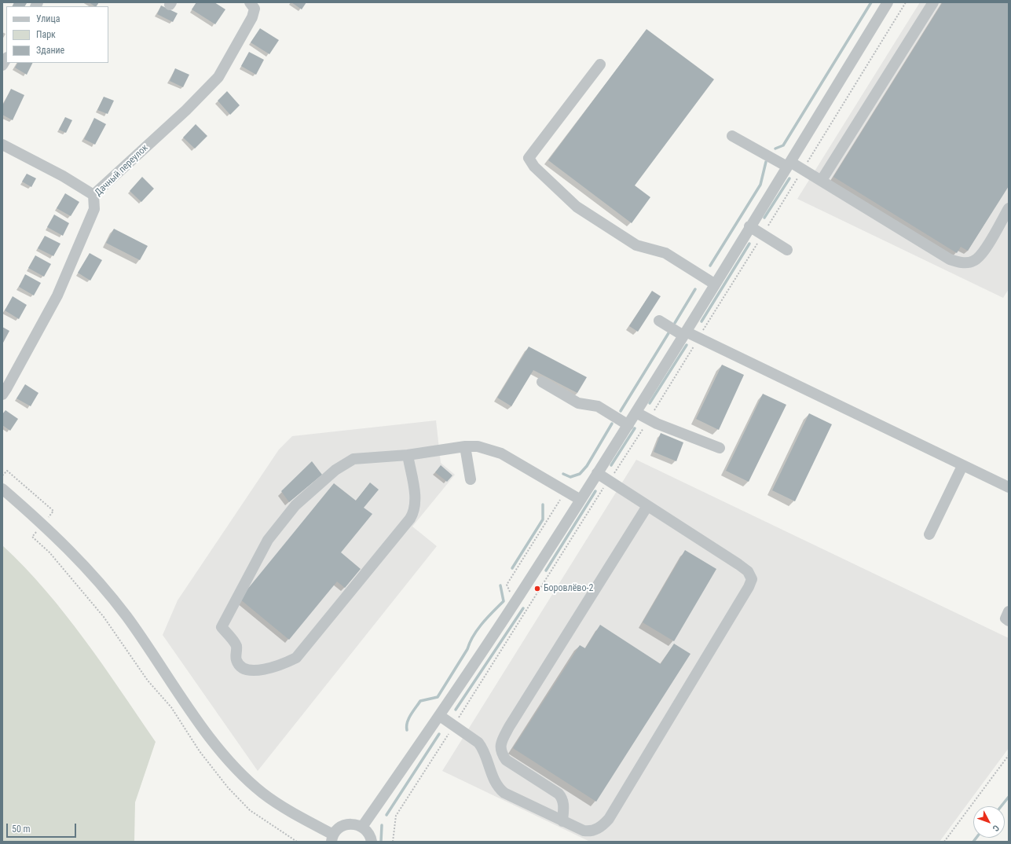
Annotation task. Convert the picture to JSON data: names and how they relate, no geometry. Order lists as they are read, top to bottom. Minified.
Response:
{"streets":{"street":["Дачный переулок"]},"places":["Боровлёво-2"],"legend":["Улица","Парк","Здание"],"scale_bar":"50 m","north":"bottom right"}
